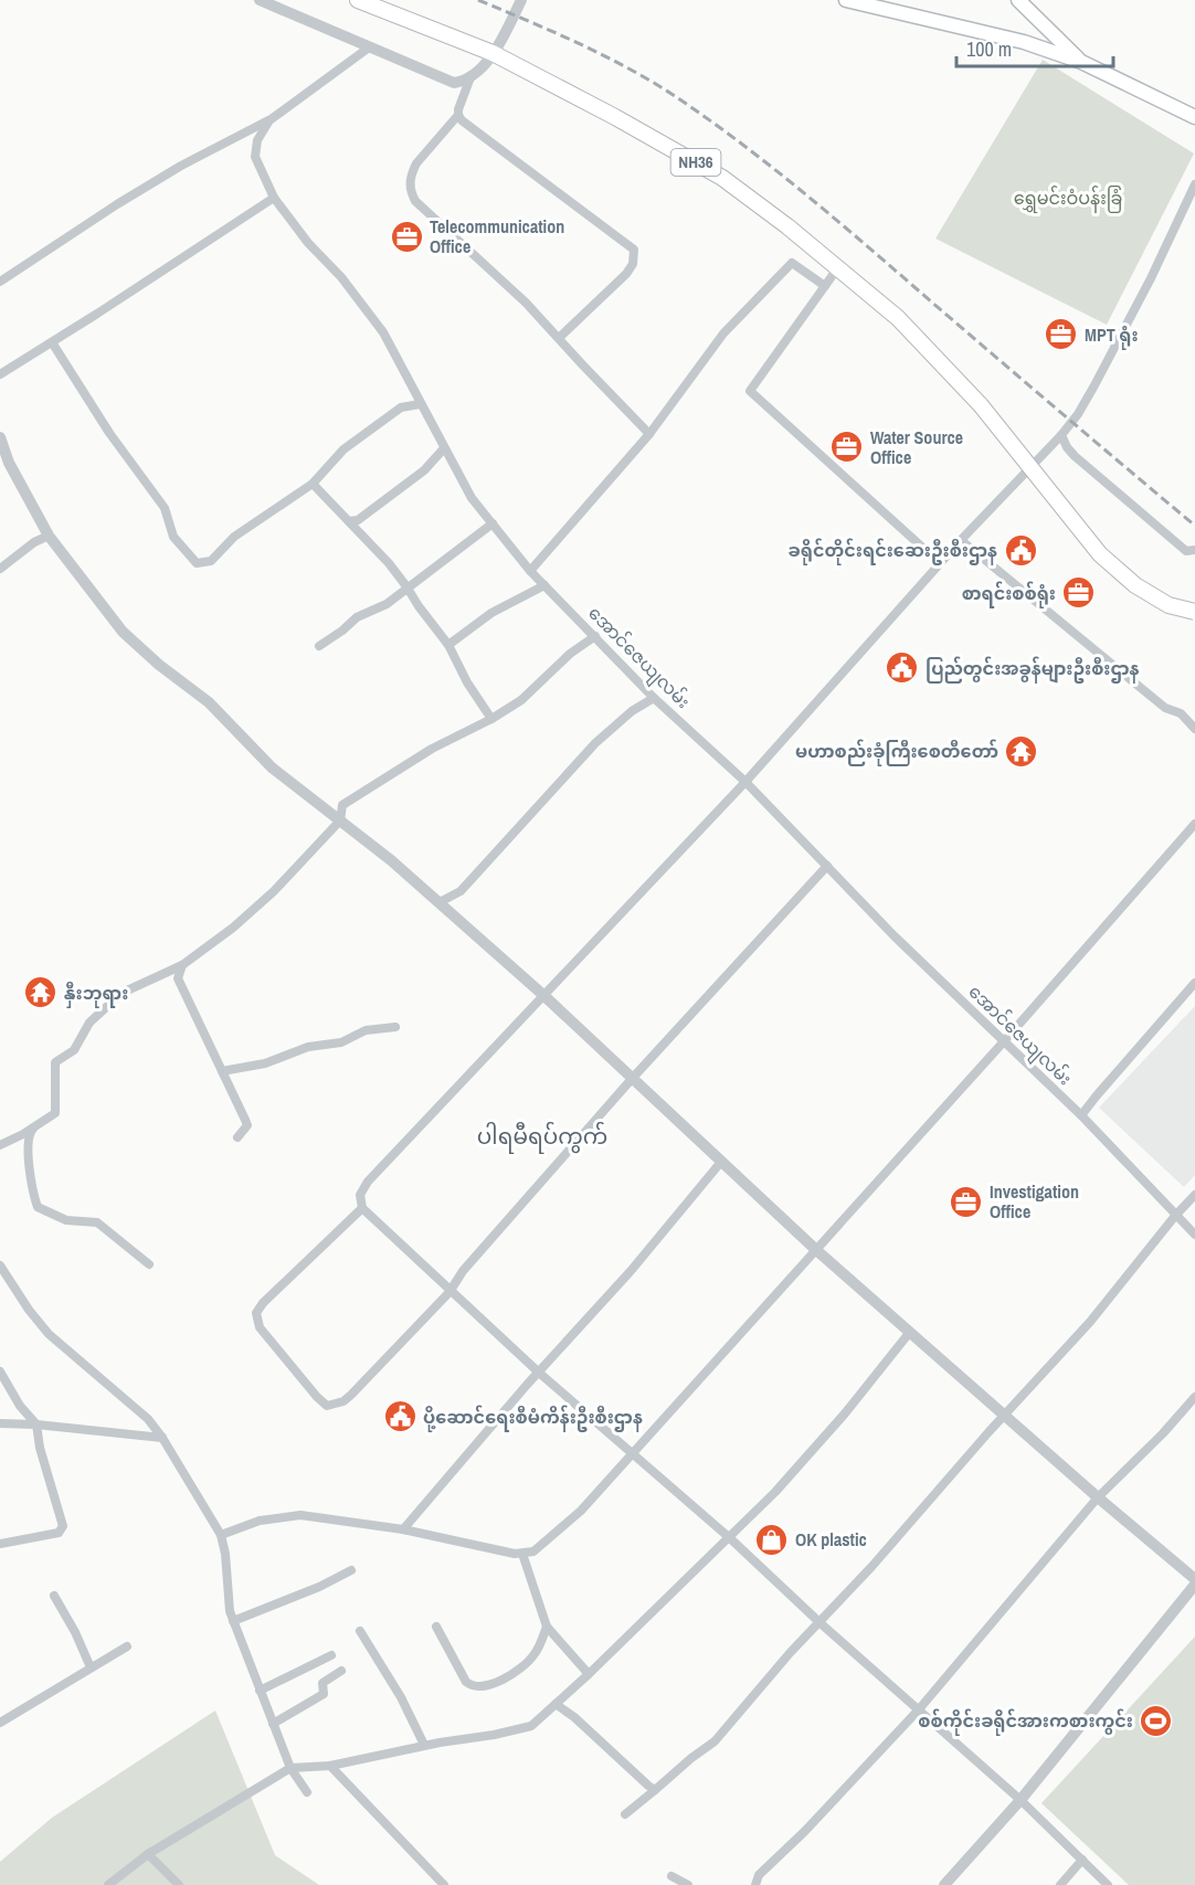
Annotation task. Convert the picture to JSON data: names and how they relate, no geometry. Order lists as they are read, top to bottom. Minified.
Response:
{"streets":{"highway":["NH36"],"street":["အောင်ဇေယျလမ်း"]},"districts":["ပါရမီရပ်ကွက်"],"parks":["ရွှေမင်းဝံပန်းခြံ"],"places":{"office":["Telecommunication Office","MPT ရုံး","Water Source Office","စာရင်းစစ်ရုံး","Investigation Office"],"public building":["ခရိုင်တိုင်းရင်းဆေးဦးစီးဌာန","ပြည်တွင်းအခွန်များဦးစီးဌာန","ပို့ဆောင်ရေးစီမံကိန်းဦးစီးဌာန"],"temple":["မဟာစည်းခုံကြီးစေတီတော်","နှီးဘုရား"],"shop":["OK plastic"],"sports":["စစ်ကိုင်းခရိုင်အားကစားကွင်း"]},"scale_bar":"100 m"}
